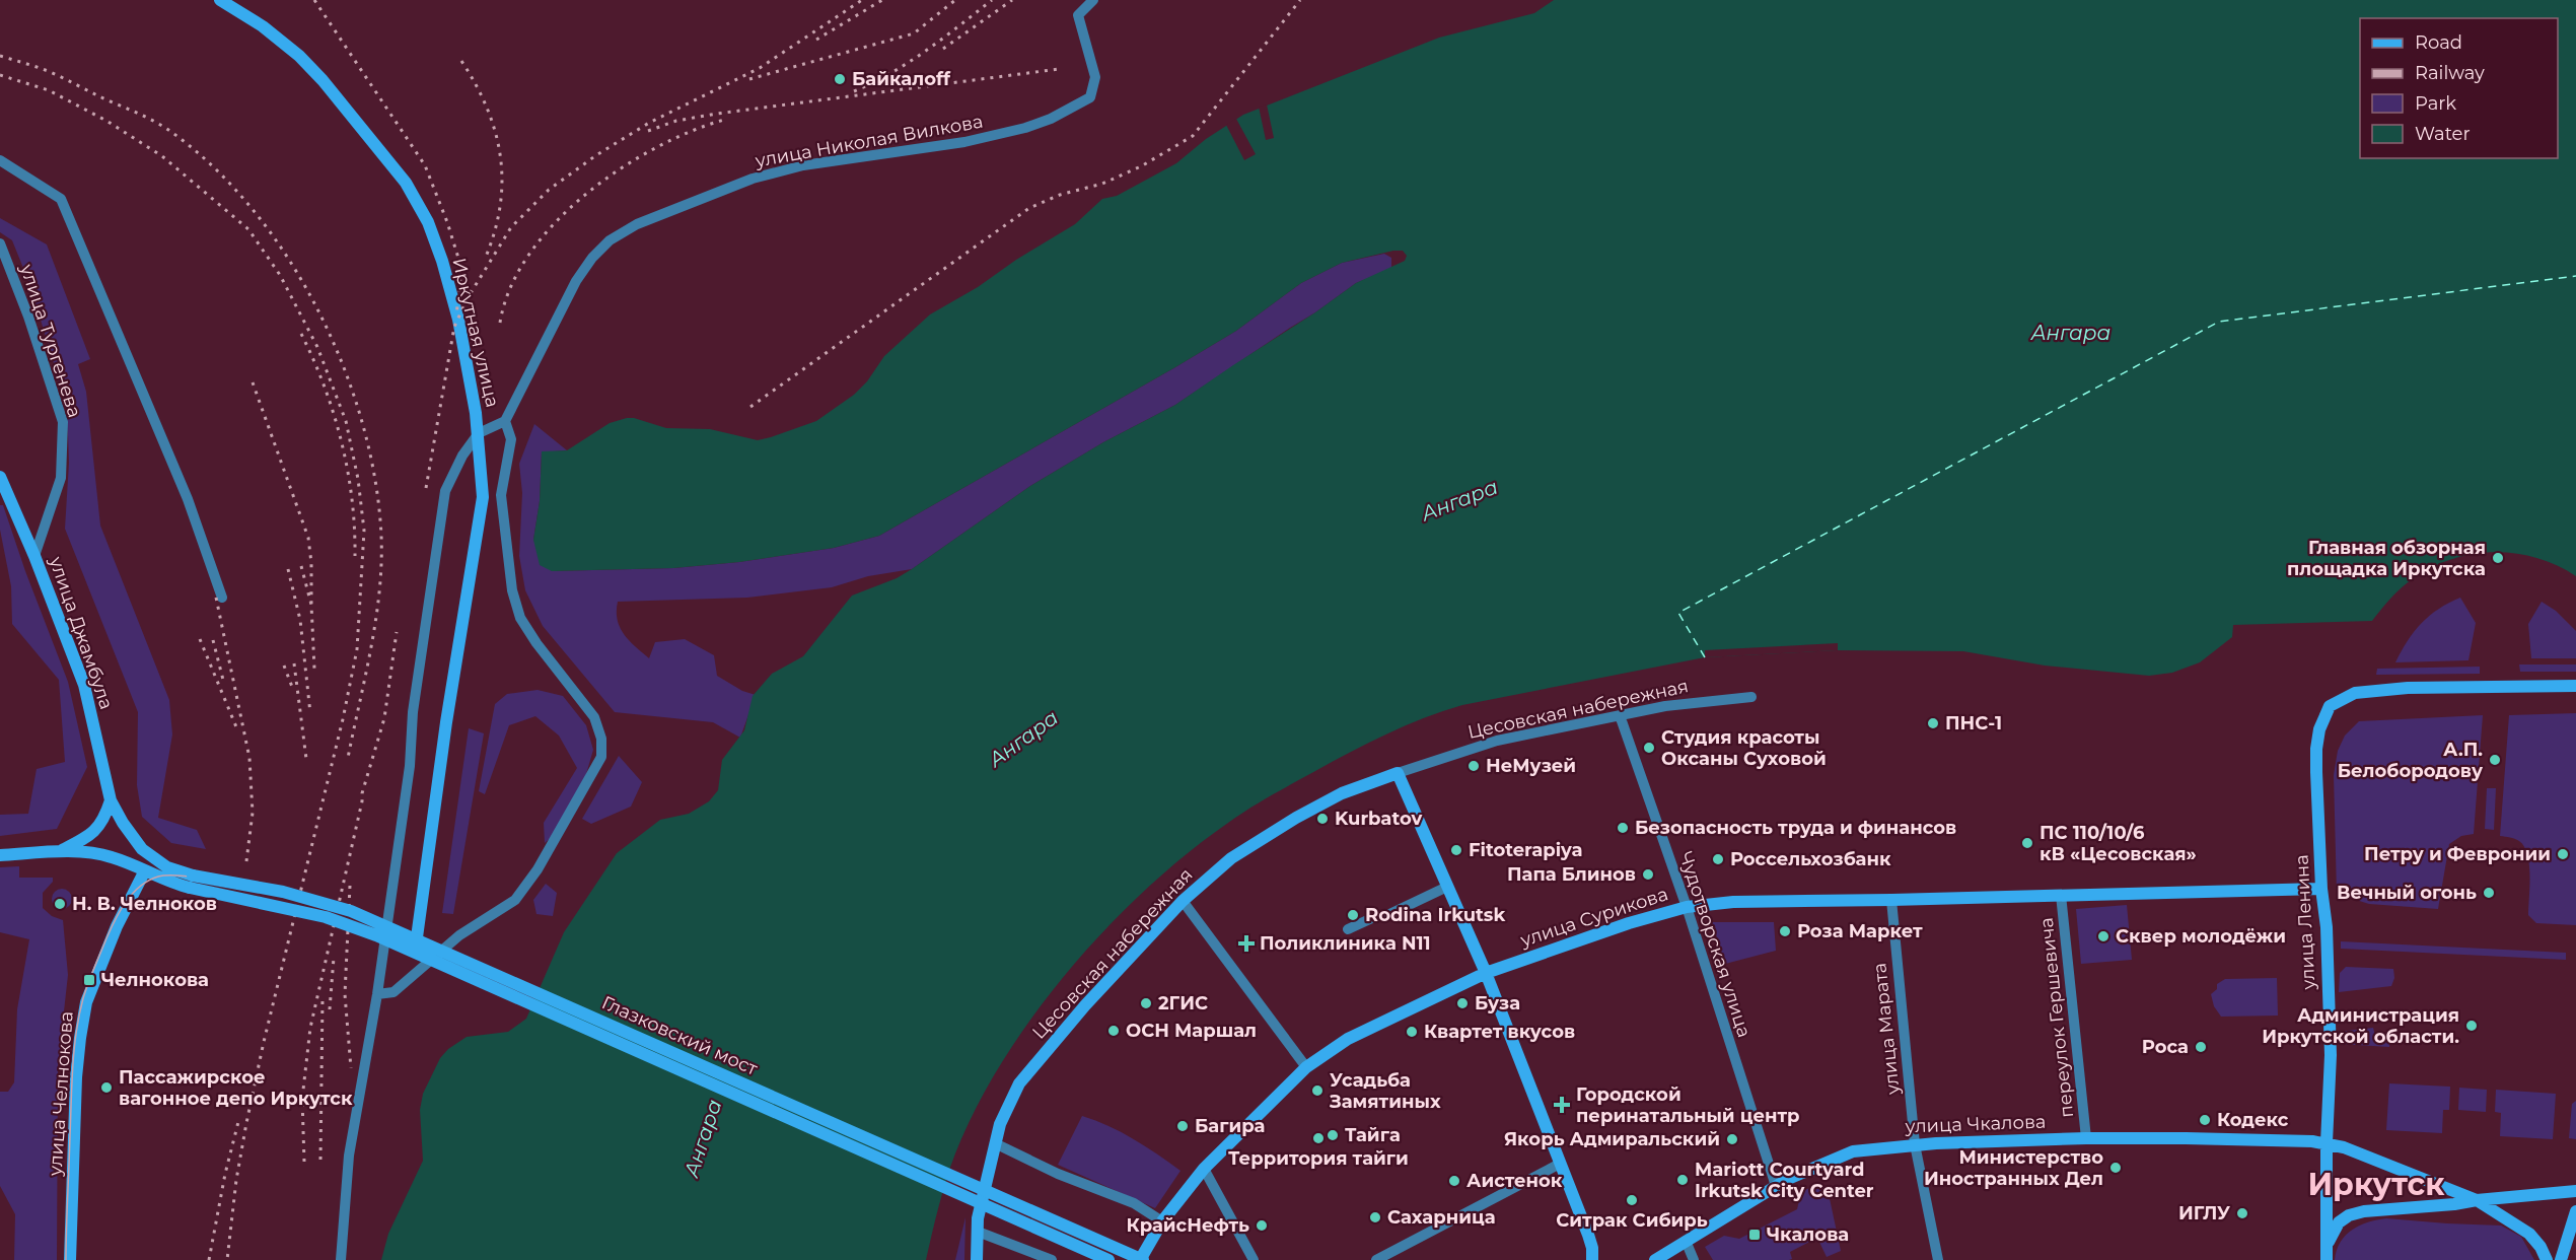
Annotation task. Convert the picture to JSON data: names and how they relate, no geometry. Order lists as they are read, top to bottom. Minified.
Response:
{"streets":{"main road":["Иркутная улица","улица Джамбула","Цесовская набережная","улица Сурикова","улица Ленина","Глазковский мост","улица Челнокова","улица Чкалова"],"street":["улица Николая Вилкова","улица Тургенева","Чудотворская улица","переулок Гершевича","улица Марата"]},"crossings":[["Иркутная улица","Глазковский мост"],["улица Тургенева","улица Джамбула"],["улица Джамбула","Глазковский мост"],["Цесовская набережная","Чудотворская улица"],["улица Сурикова","улица Ленина"],["улица Сурикова","Чудотворская улица"],["улица Сурикова","переулок Гершевича"],["улица Сурикова","улица Марата"],["улица Сурикова","Глазковский мост"],["улица Ленина","улица Чкалова"],["Чудотворская улица","улица Чкалова"],["переулок Гершевича","улица Чкалова"],["улица Марата","улица Чкалова"]],"districts":["Иркутск"],"water":["Ангара"],"places":{"other":["Байкалoff","Главная обзорная площадка Иркутска","ПНС-1","Студия красоты Оксаны Суховой","А.П. Белобородову","НеМузей","Kurbatov","Безопасность труда и финансов","ПС 110/10/6 кВ «Цесовская»","Fitoterapiya","Петру и Февронии","Россельхозбанк","Папа Блинов","Вечный огонь","Н. В. Челноков","Rodina Irkutsk","Роза Маркет","Сквер молодёжи","2ГИС","Буза","Администрация Иркутской области.","ОСН Маршал","Квартет вкусов","Роса","Пассажирское вагонное депо Иркутск","Усадьба Замятиных","Кодекс","Багира","Тайга","Территория тайги","Якорь Адмиральский","Министерство Иностранных Дел","Mariott Courtyard Irkutsk City Center","Аистенок","Ситрак Сибирь","ИГЛУ","Сахарница","КрайсНефть"],"health":["Поликлиника N11","Городской перинатальный центр"],"transit":["Челнокова","Чкалова"]},"legend":["Road","Railway","Park","Water"]}
